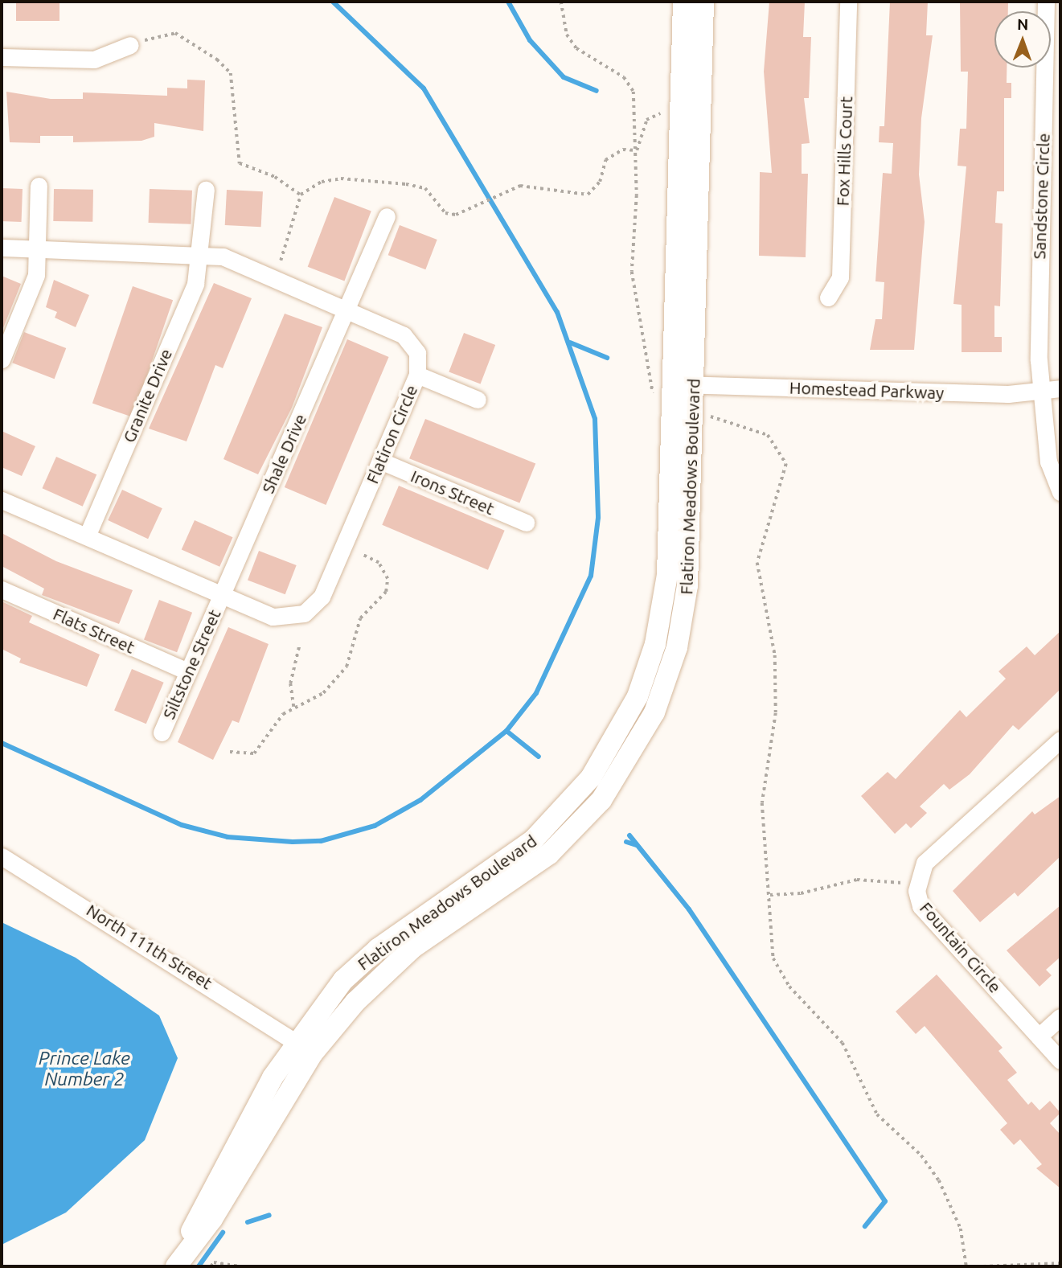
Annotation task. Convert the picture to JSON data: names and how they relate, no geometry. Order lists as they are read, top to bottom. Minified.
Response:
{"streets":{"street":["Fox Hills Court","Sandstone Circle","Homestead Parkway","Granite Drive","Flatiron Circle","Shale Drive","Flatiron Meadows Boulevard","Irons Street","Flats Street","Siltstone Street","North 111th Street","Fountain Circle"]},"crossings":[["Sandstone Circle","Homestead Parkway"],["Homestead Parkway","Flatiron Meadows Boulevard"],["Granite Drive","Flatiron Circle"],["Flatiron Circle","Shale Drive"],["Flatiron Circle","Irons Street"],["Flatiron Circle","Siltstone Street"],["Shale Drive","Siltstone Street"],["Flatiron Meadows Boulevard","North 111th Street"],["Flats Street","Siltstone Street"]],"water":["Prince Lake Number 2"],"north":"top"}
